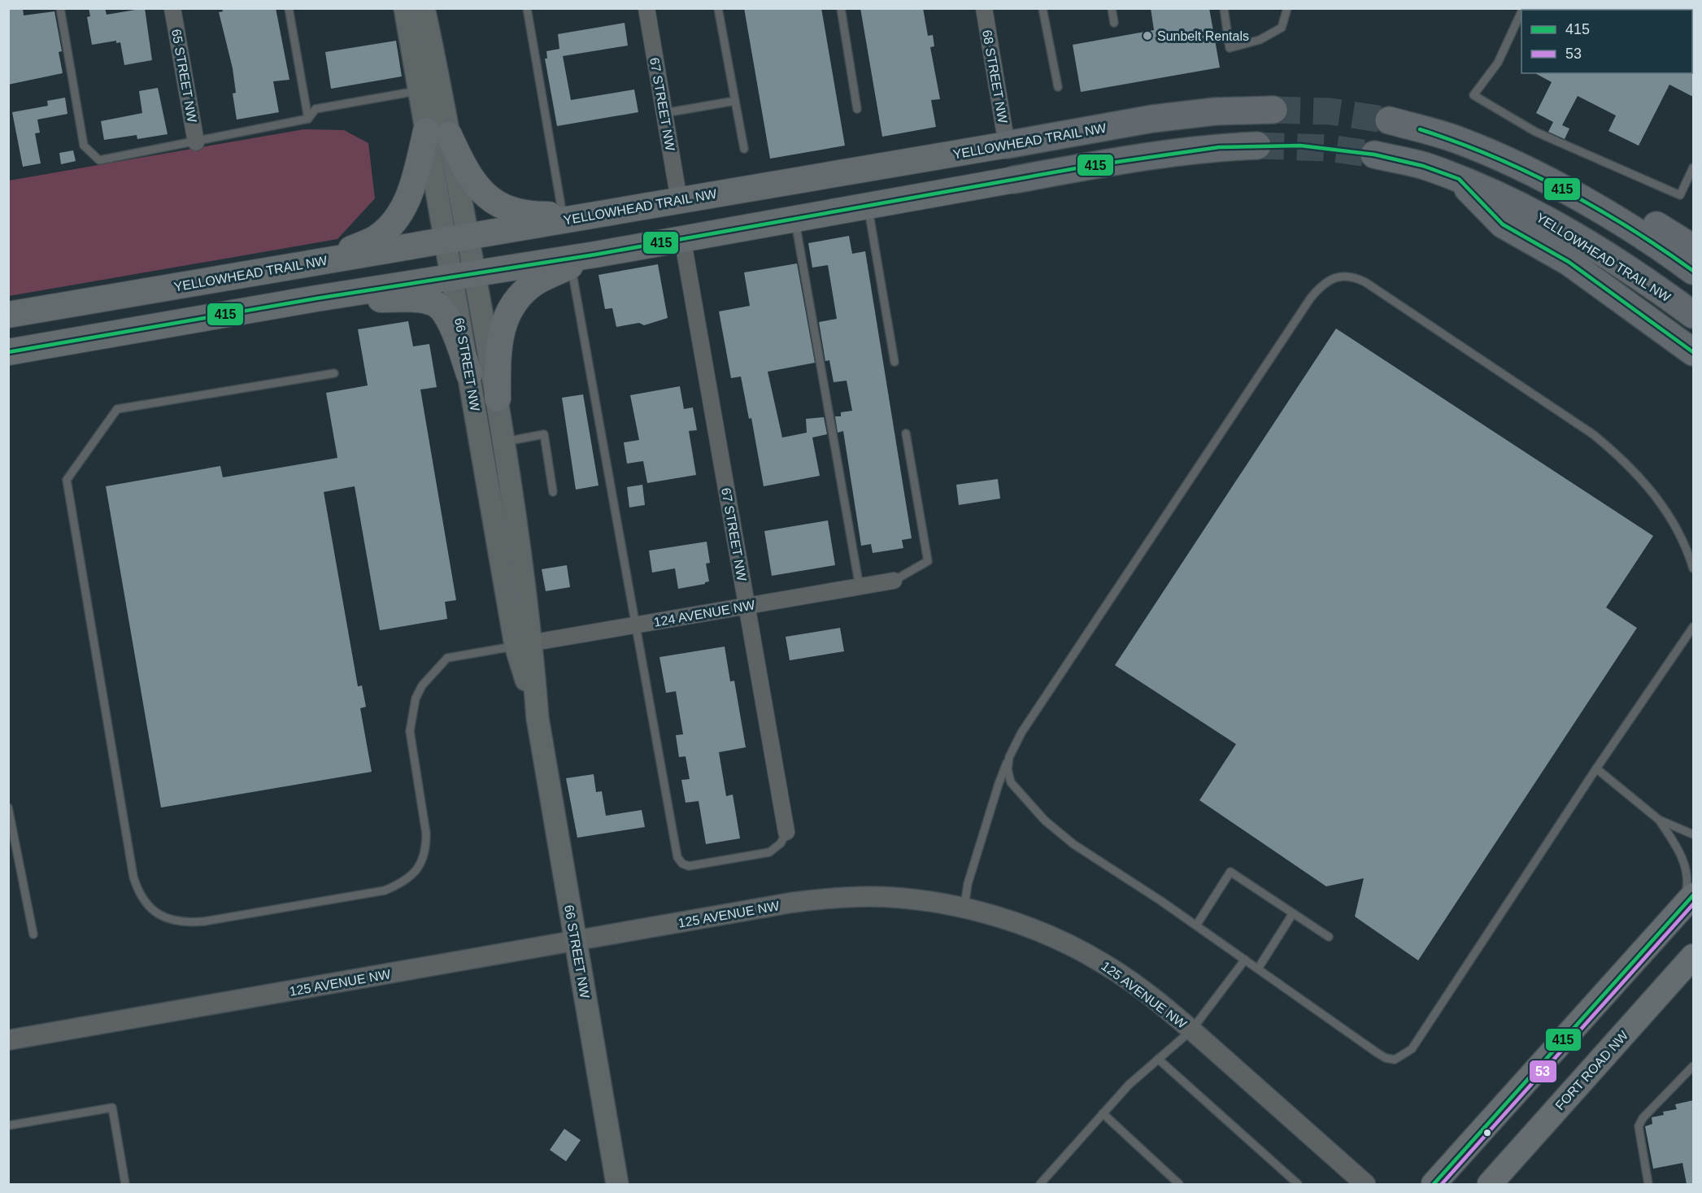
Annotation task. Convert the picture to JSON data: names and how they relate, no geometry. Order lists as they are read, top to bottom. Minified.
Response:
{"streets":{"highway":["YELLOWHEAD TRAIL NW"],"main road":["66 STREET NW","FORT ROAD NW"],"street":["65 STREET NW","68 STREET NW","67 STREET NW","124 AVENUE NW","125 AVENUE NW"]},"crossings":[["68 STREET NW","YELLOWHEAD TRAIL NW"],["67 STREET NW","YELLOWHEAD TRAIL NW"],["67 STREET NW","124 AVENUE NW"],["YELLOWHEAD TRAIL NW","66 STREET NW"],["66 STREET NW","124 AVENUE NW"],["66 STREET NW","125 AVENUE NW"]],"places":["Sunbelt Rentals"],"lines":["transit line 415","transit line 53"],"legend":["415","53"]}
